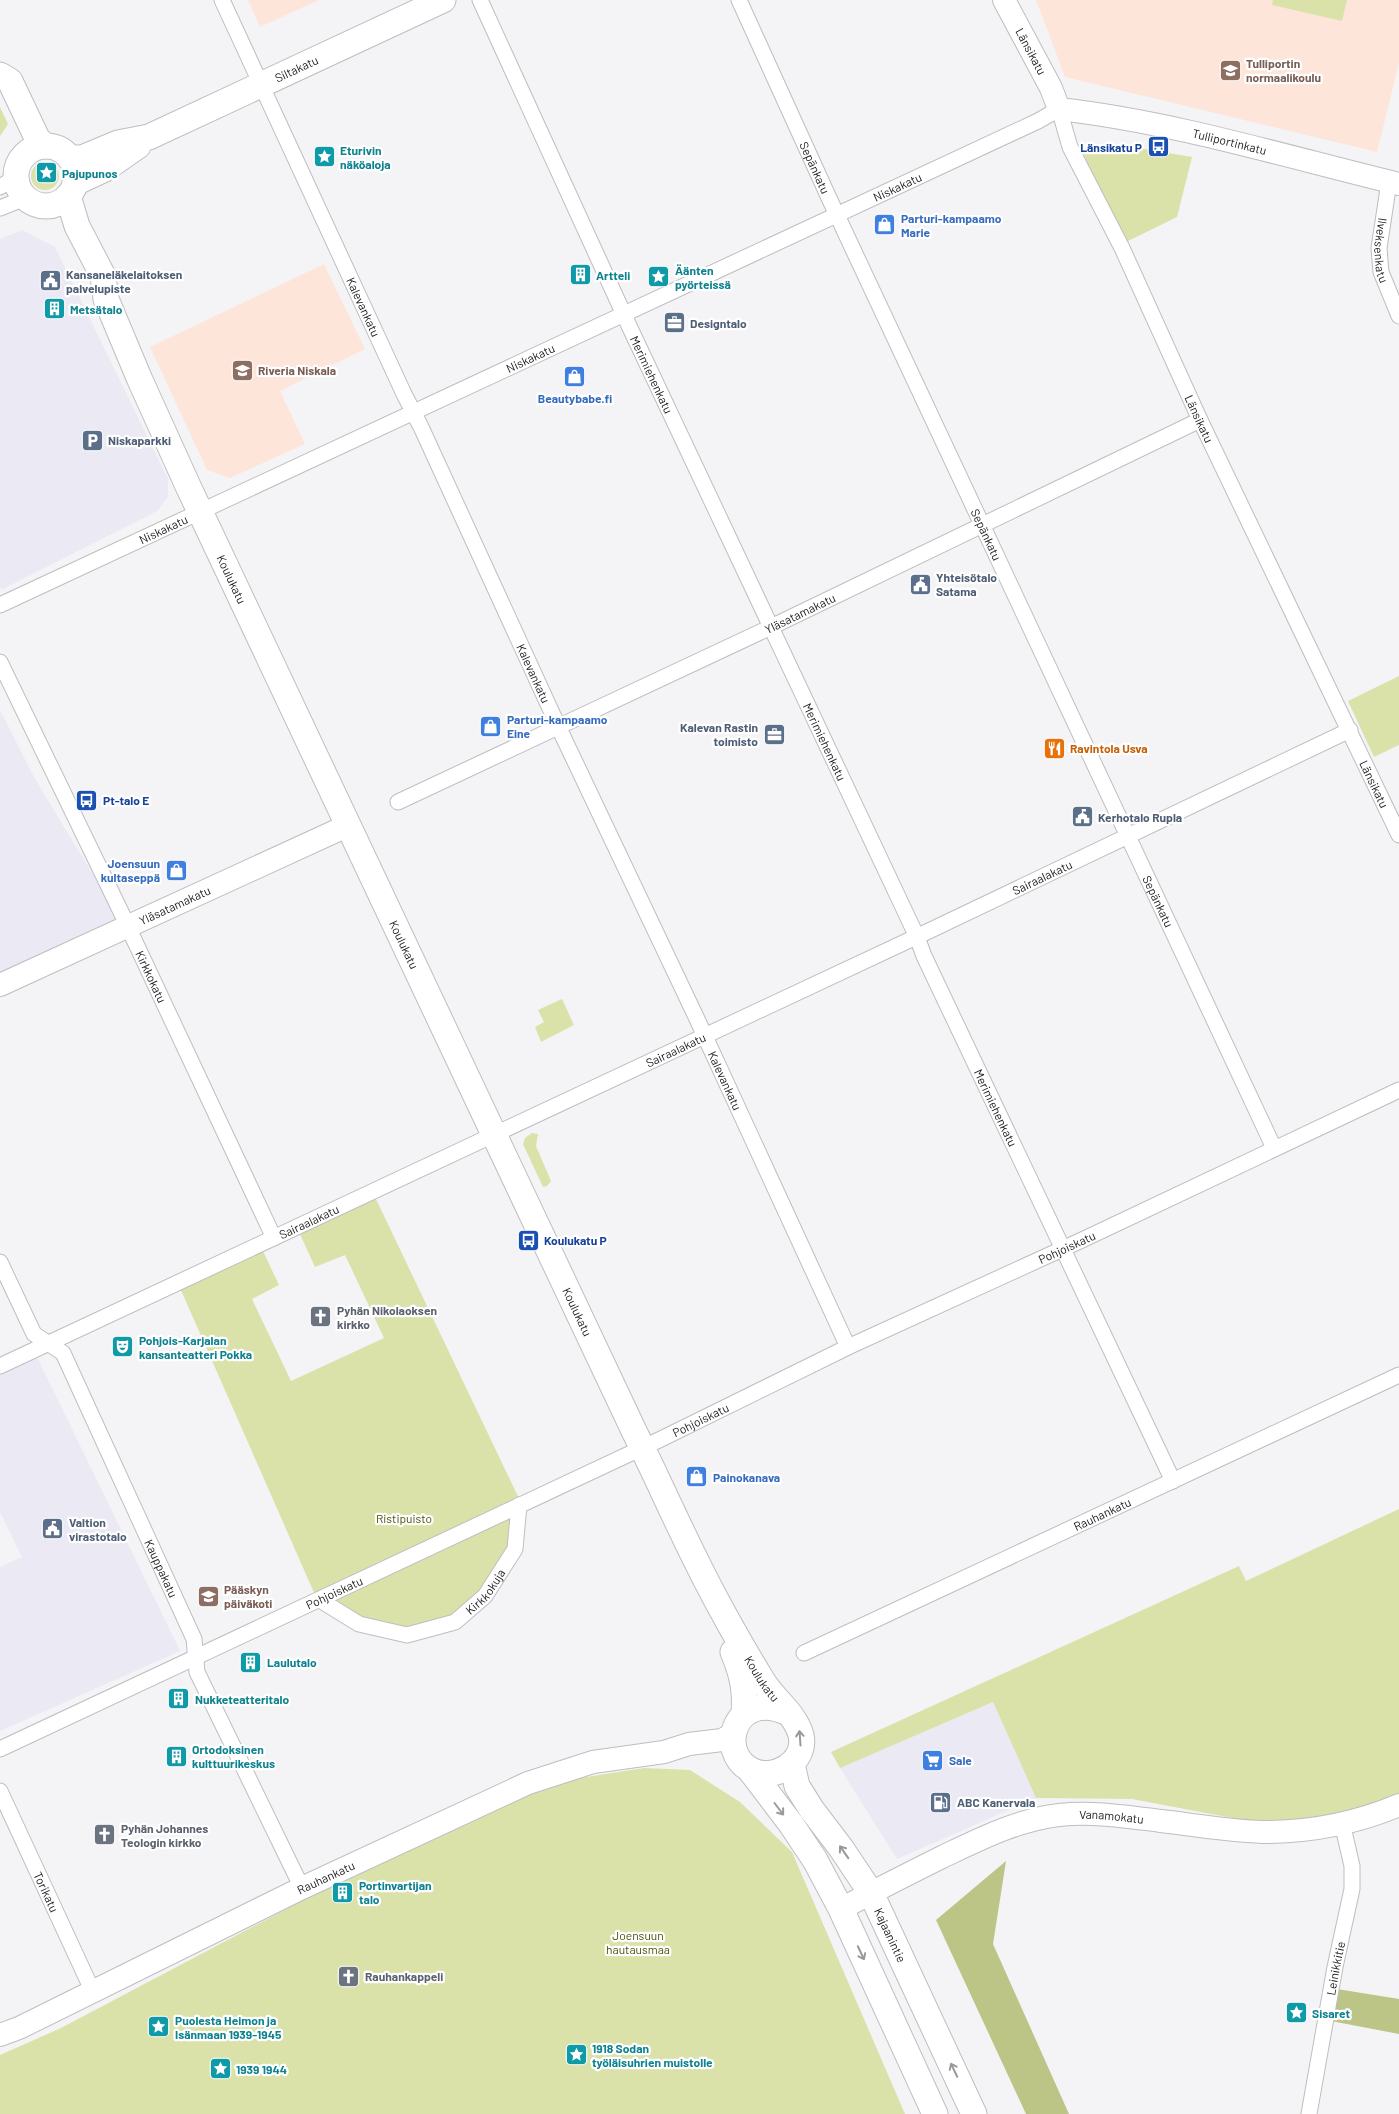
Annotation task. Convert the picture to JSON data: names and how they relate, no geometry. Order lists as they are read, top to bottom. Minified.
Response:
{"streets":{"main road":["Siltakatu","Koulukatu","Kajaanintie"],"street":["Länsikatu","Tulliportinkatu","Sepänkatu","Niskakatu","Ilveksenkatu","Kalevankatu","Merimiehenkatu","Yläsatamakatu","Sairaalakatu","Kirkkokatu","Pohjoiskatu","Rauhankatu","Kauppakatu","Kirkkokuja","Vanamokatu","Torikatu","Leinikkitie"]},"crossings":[["Länsikatu","Tulliportinkatu"],["Länsikatu","Niskakatu"],["Länsikatu","Yläsatamakatu"],["Länsikatu","Sairaalakatu"],["Siltakatu","Kalevankatu"],["Siltakatu","Koulukatu"],["Tulliportinkatu","Niskakatu"],["Tulliportinkatu","Ilveksenkatu"],["Sepänkatu","Niskakatu"],["Sepänkatu","Yläsatamakatu"],["Sepänkatu","Sairaalakatu"],["Sepänkatu","Pohjoiskatu"],["Niskakatu","Kalevankatu"],["Niskakatu","Merimiehenkatu"],["Niskakatu","Koulukatu"],["Kalevankatu","Yläsatamakatu"],["Kalevankatu","Sairaalakatu"],["Kalevankatu","Pohjoiskatu"],["Merimiehenkatu","Yläsatamakatu"],["Merimiehenkatu","Sairaalakatu"],["Merimiehenkatu","Pohjoiskatu"],["Merimiehenkatu","Rauhankatu"],["Koulukatu","Yläsatamakatu"],["Koulukatu","Sairaalakatu"],["Koulukatu","Pohjoiskatu"],["Koulukatu","Rauhankatu"],["Koulukatu","Kajaanintie"],["Yläsatamakatu","Kirkkokatu"],["Sairaalakatu","Kirkkokatu"],["Sairaalakatu","Kauppakatu"],["Pohjoiskatu","Kauppakatu"],["Pohjoiskatu","Kirkkokuja"],["Rauhankatu","Kauppakatu"],["Rauhankatu","Torikatu"],["Rauhankatu","Kajaanintie"],["Vanamokatu","Kajaanintie"],["Vanamokatu","Leinikkitie"]],"parks":["Ristipuisto","Joensuun hautausmaa"],"places":{"school or university":["Tulliportin normaalikoulu","Riveria Niskala","Pääskyn päiväkoti"],"bus stop":["Länsikatu P","Pt-talo E","Koulukatu P"],"place":["Eturivin näköaloja","Pajupunos","Äänten pyörteissä","Sisaret","Puolesta Heimon ja Isänmaan 1939-1945","1918 Sodan työläisuhrien muistolle","1939 1944"],"shop":["Parturi-kampaamo Marie","Beautybabe.fi","Parturi-kampaamo Eine","Joensuun kultaseppä","Painokanava"],"building":["Artteli","Metsätalo","Laulutalo","Nukketeatteritalo","Ortodoksinen kulttuurikeskus","Portinvartijan talo"],"public building":["Kansaneläkelaitoksen palvelupiste","Yhteisötalo Satama","Kerhotalo Rupla","Valtion virastotalo"],"office":["Designtalo","Kalevan Rastin toimisto"],"parking":["Niskaparkki"],"restaurant":["Ravintola Usva"],"church":["Pyhän Nikolaoksen kirkko","Pyhän Johannes Teologin kirkko","Rauhankappeli"],"theatre":["Pohjois-Karjalan kansanteatteri Pokka"],"supermarket":["Sale"],"fuel station":["ABC Kanervala"]}}
